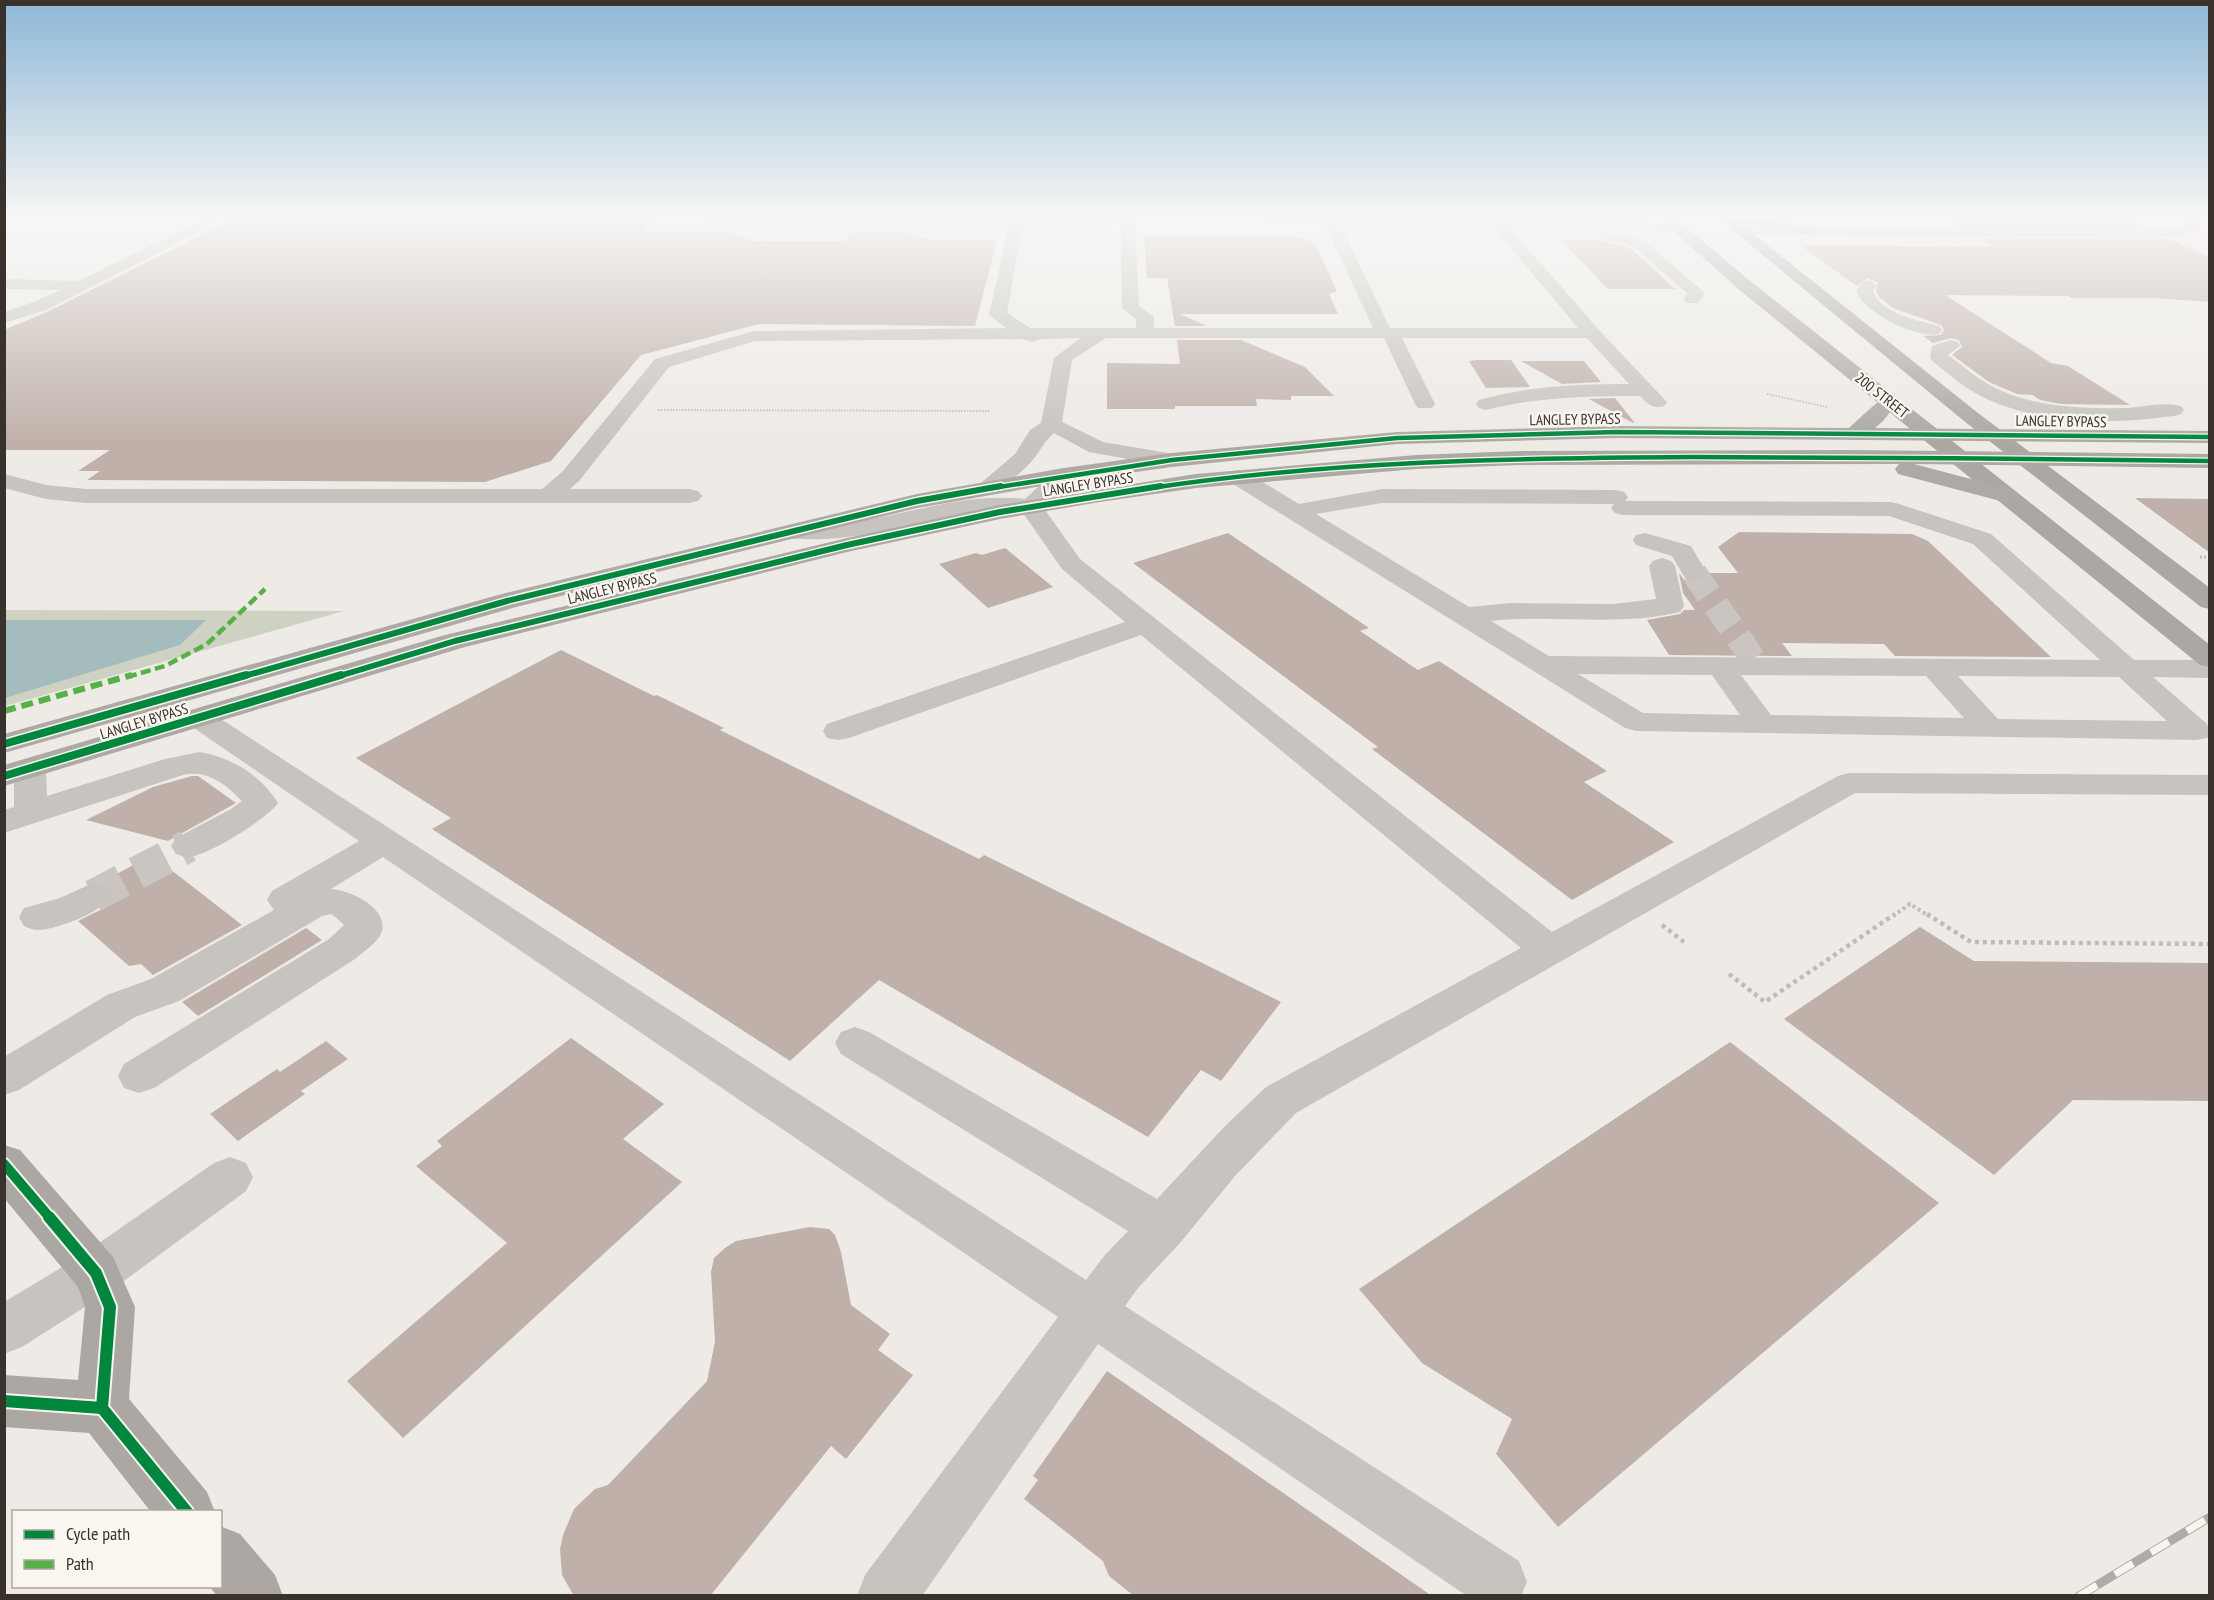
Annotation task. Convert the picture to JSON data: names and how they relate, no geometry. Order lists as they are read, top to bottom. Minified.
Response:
{"streets":{"highway":["LANGLEY BYPASS"],"main road":["200 STREET"]},"crossings":[["200 STREET","LANGLEY BYPASS"]],"legend":["Cycle path","Path"]}
